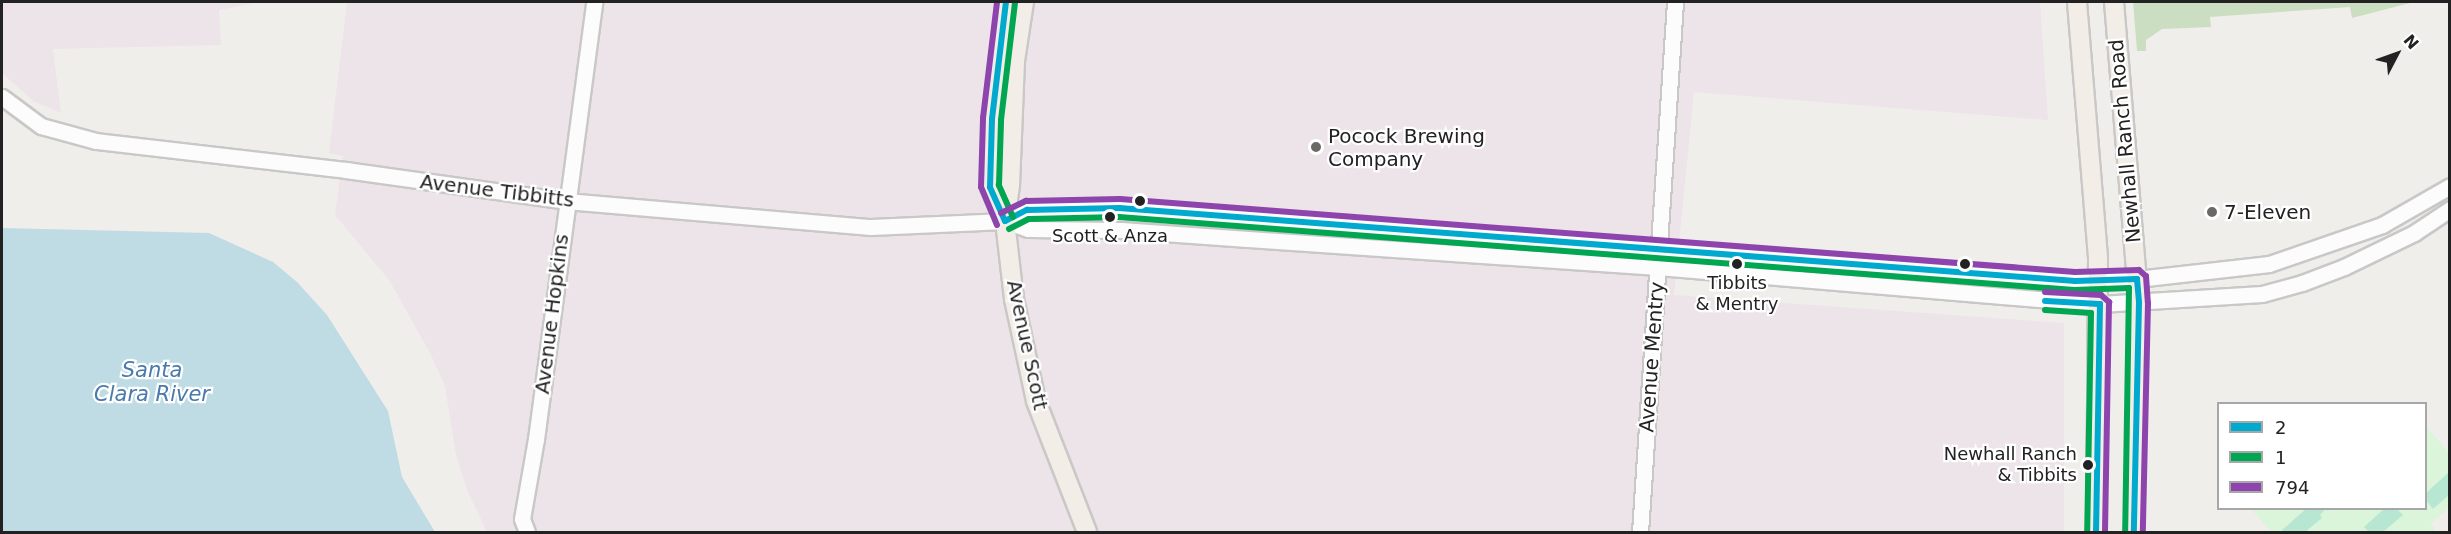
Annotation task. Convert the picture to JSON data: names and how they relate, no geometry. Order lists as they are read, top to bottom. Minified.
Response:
{"streets":{"main road":["Newhall Ranch Road","Avenue Scott"],"street":["Avenue Tibbitts","Avenue Hopkins","Avenue Mentry"]},"crossings":[["Newhall Ranch Road","Avenue Tibbitts"],["Avenue Tibbitts","Avenue Hopkins"],["Avenue Tibbitts","Avenue Scott"],["Avenue Tibbitts","Avenue Mentry"]],"water":["Santa Clara River"],"places":["Pocock Brewing Company","7-Eleven","Scott & Anza","Tibbits & Mentry","Newhall Ranch & Tibbits"],"lines":["transit line 2","transit line 794","transit line 1"],"legend":["2","1","794"],"north":"top right"}
